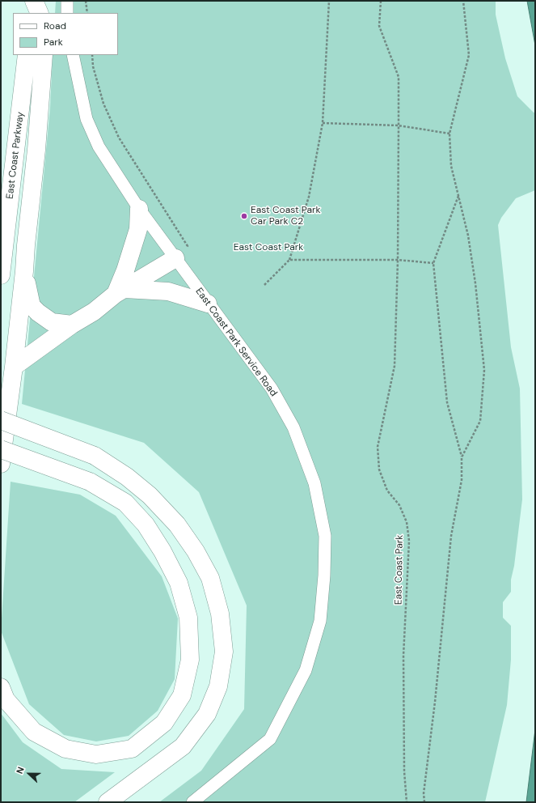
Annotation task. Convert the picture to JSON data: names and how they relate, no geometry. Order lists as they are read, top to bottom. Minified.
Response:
{"streets":{"highway":["East Coast Parkway"],"street":["East Coast Park Service Road"],"path":["East Coast Park"]},"parks":["East Coast Park"],"places":["East Coast Park Car Park C2"],"legend":["Road","Park"],"north":"left"}
